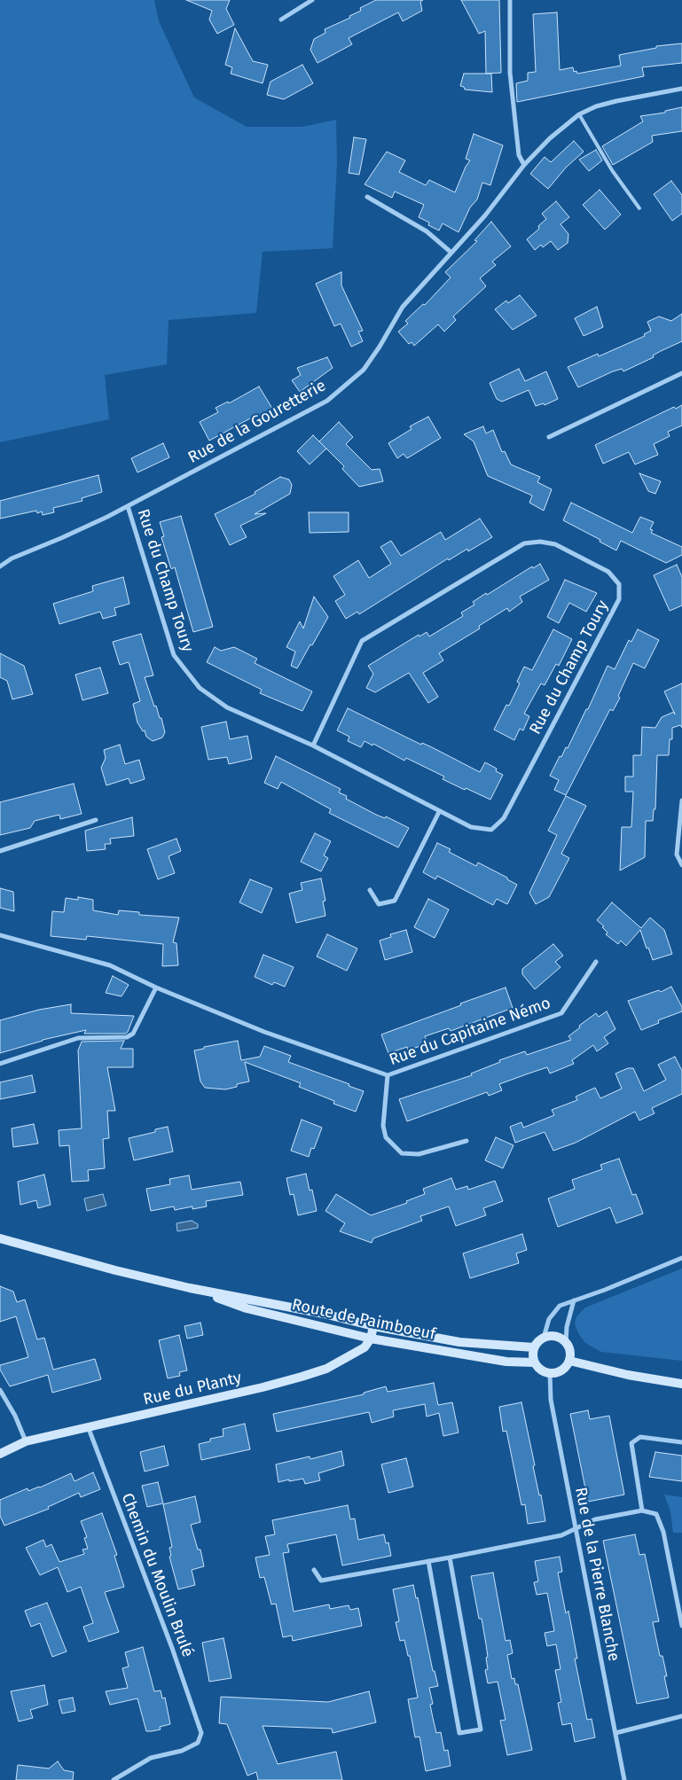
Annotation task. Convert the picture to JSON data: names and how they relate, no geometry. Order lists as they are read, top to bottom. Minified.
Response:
{"streets":{"street":["Rue de la Gouretterie","Rue du Champ Toury","Rue du Capitaine Némo","Route de Paimboeuf","Rue du Planty","Rue de la Pierre Blanche","Chemin du Moulin Brulé"]},"crossings":[["Rue de la Gouretterie","Rue du Champ Toury"],["Route de Paimboeuf","Rue du Planty"],["Route de Paimboeuf","Rue de la Pierre Blanche"],["Rue du Planty","Chemin du Moulin Brulé"]]}
